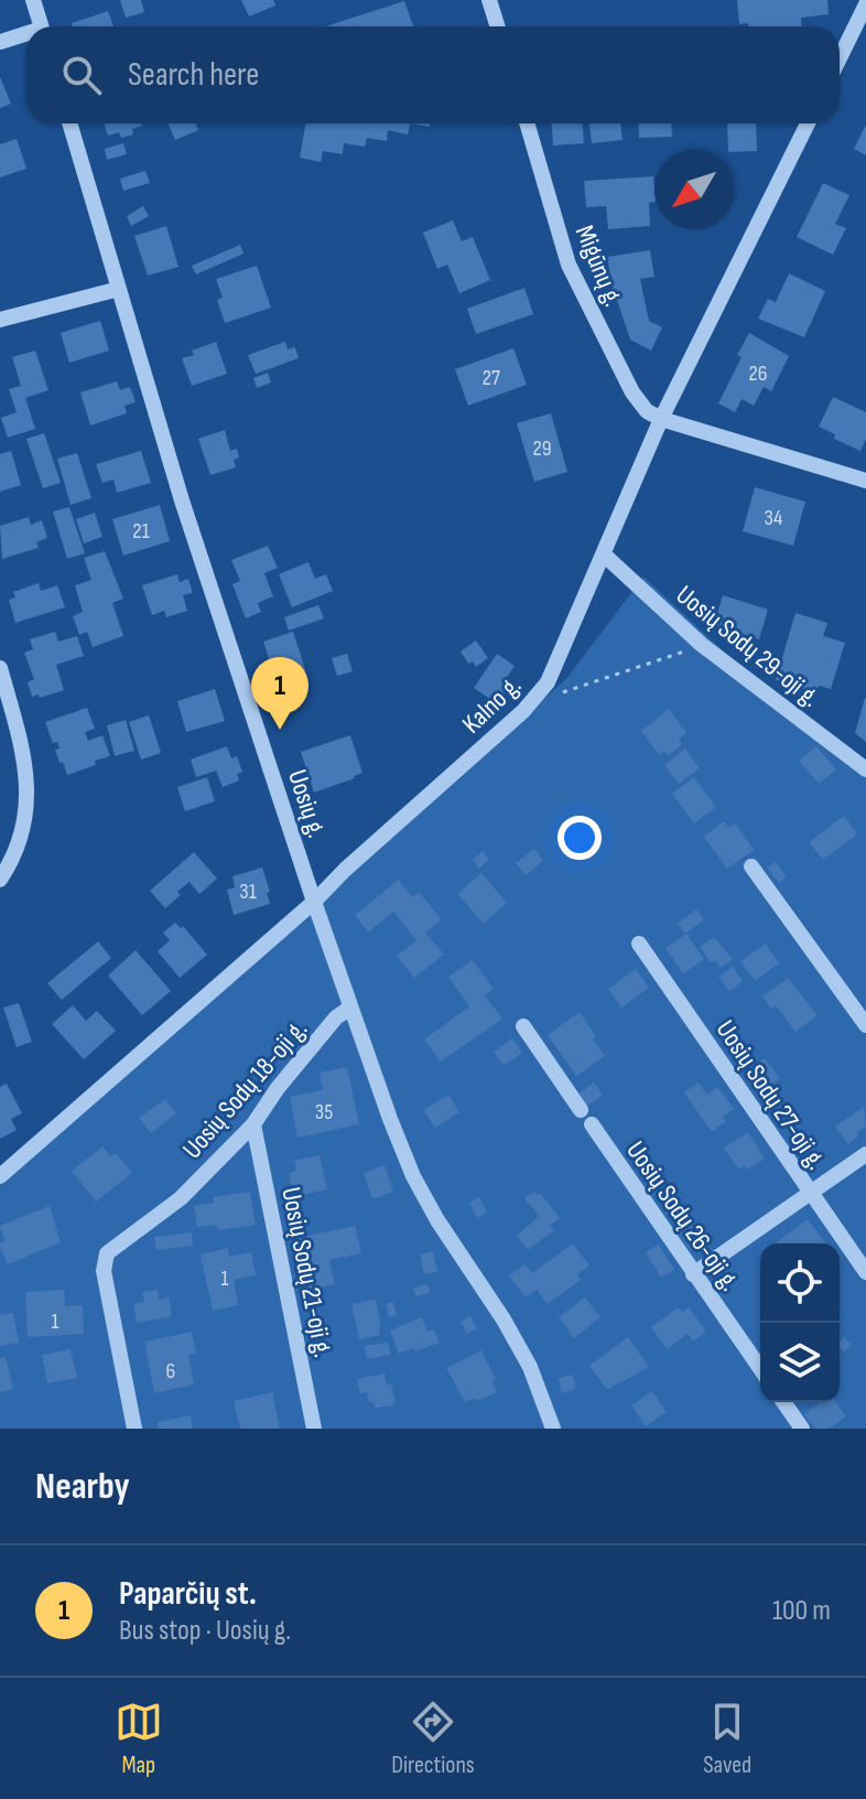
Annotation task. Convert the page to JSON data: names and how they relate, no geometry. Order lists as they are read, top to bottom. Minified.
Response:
{"streets":{"street":["Migūnų g.","Uosių Sodų 29-oji g.","Kalno g.","Uosių g.","Uosių Sodų 18-oji g.","Uosių Sodų 27-oji g.","Uosių Sodų 26-oji g.","Uosių Sodų 21-oji g."]},"crossings":[["Migūnų g.","Kalno g."],["Uosių Sodų 29-oji g.","Kalno g."],["Kalno g.","Uosių g."],["Uosių g.","Uosių Sodų 18-oji g."],["Uosių Sodų 18-oji g.","Uosių Sodų 21-oji g."]],"house_numbers":["26","27","29","34","21","31","35","1","1","6"],"north":"bottom left","page":{"search":"Search here","pins":"1","heading":"Nearby","list":[{"mark":"1","name":"Paparčių st.","note":"Bus stop · Uosių g.","value":"100 m"}],"nav":["Map","Directions","Saved"]}}
